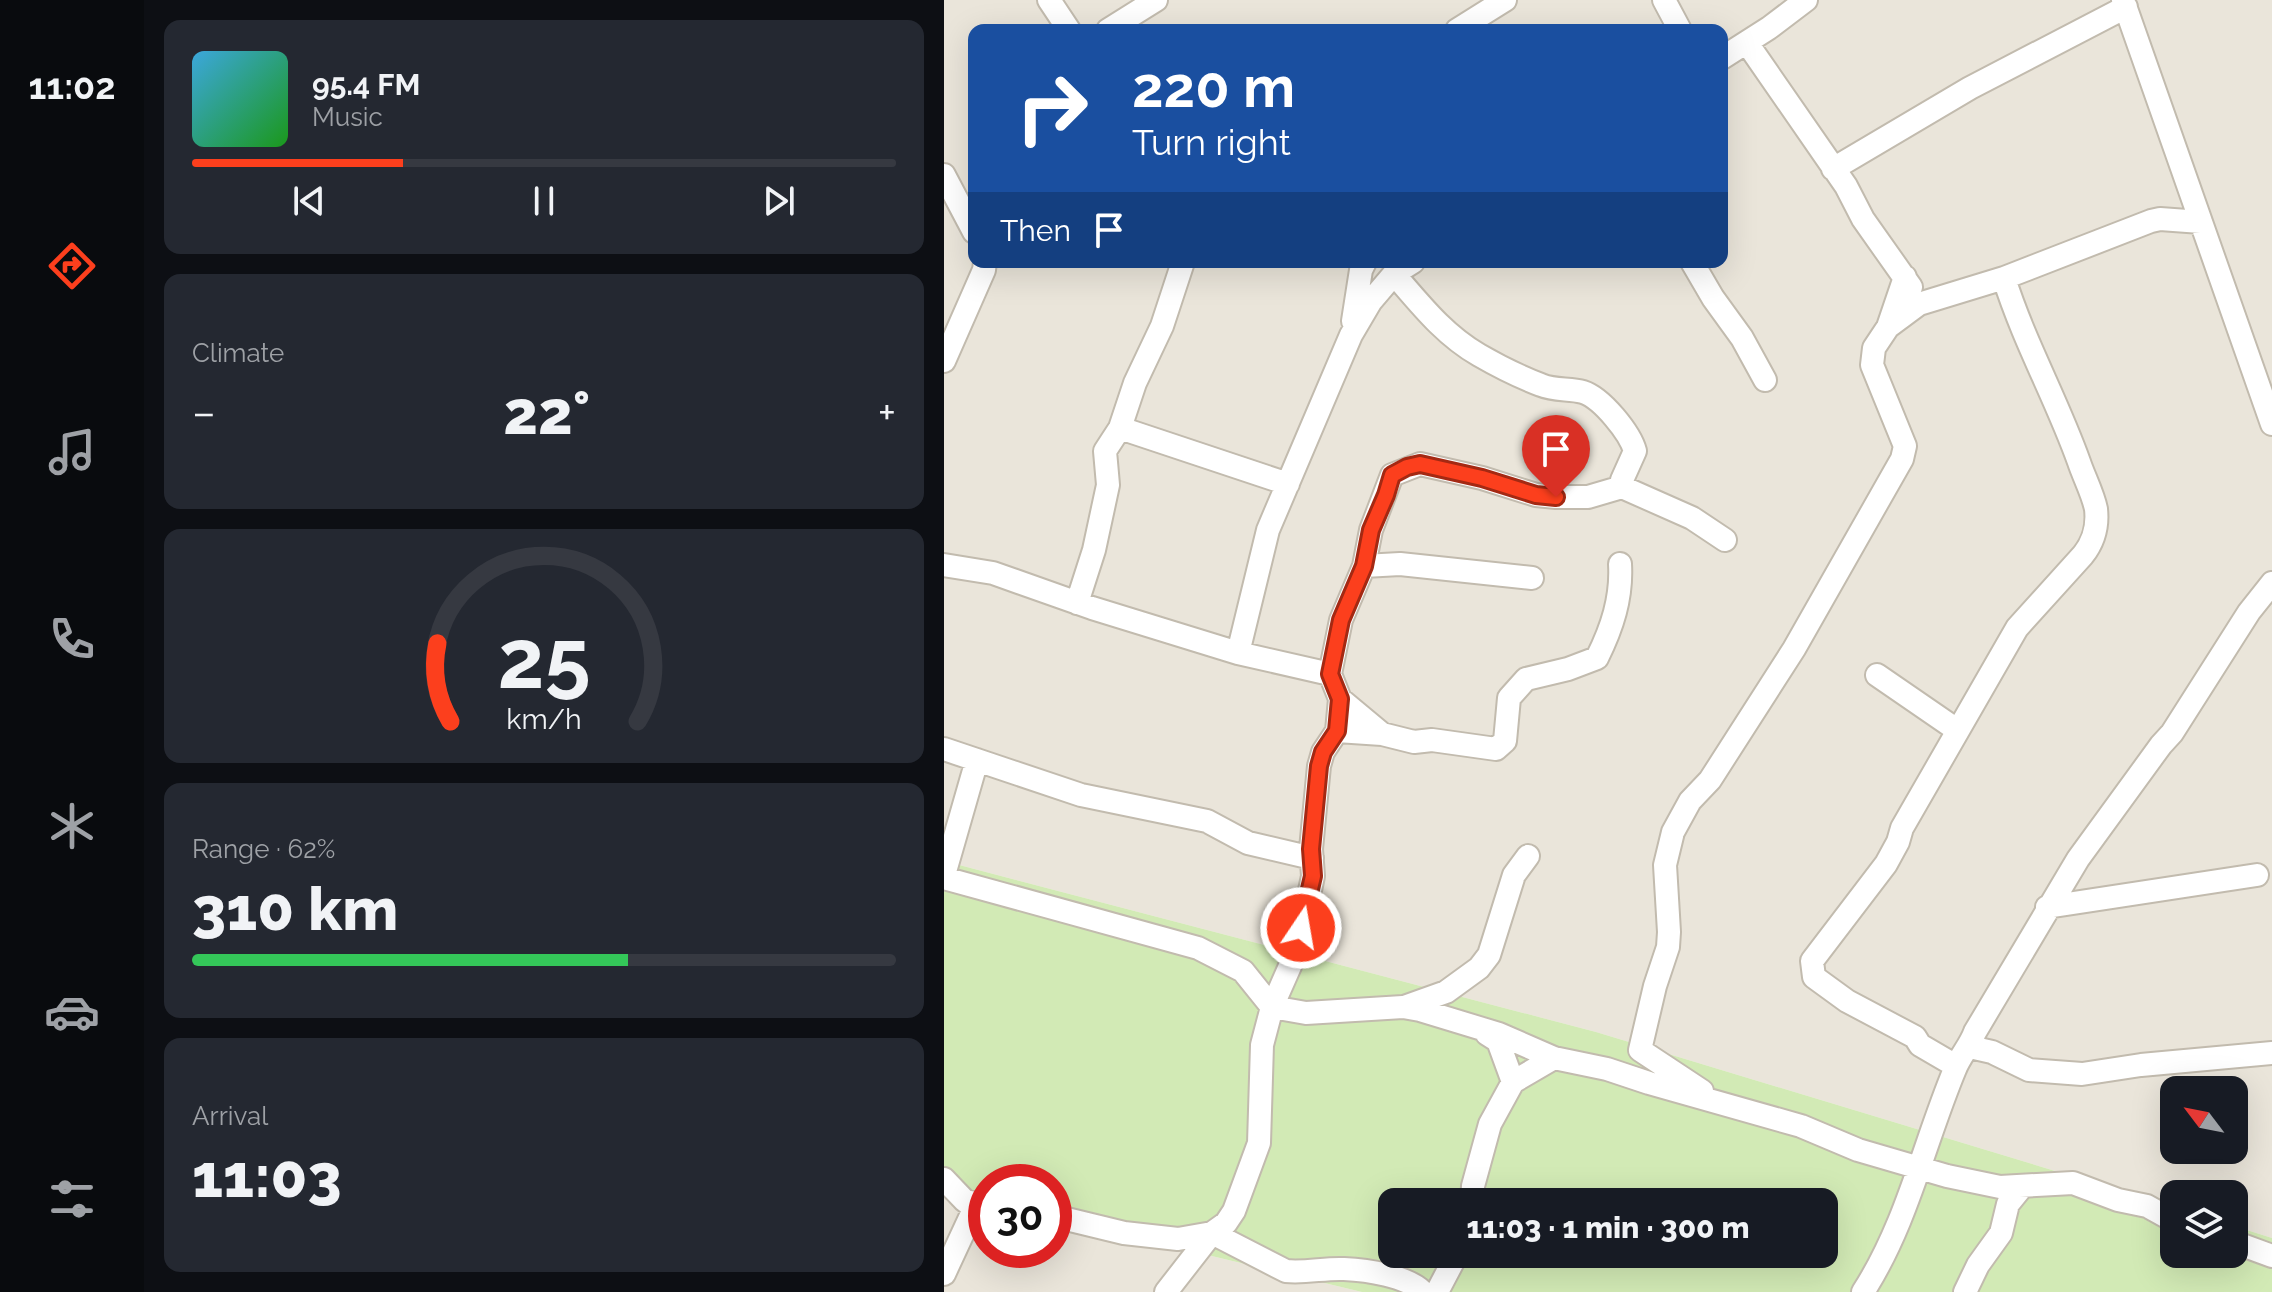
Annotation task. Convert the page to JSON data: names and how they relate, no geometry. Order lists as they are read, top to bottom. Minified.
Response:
{"north":"top left","page":{"tabs":"11:02","turn":["220 m","Turn right"],"song":["95.4 FM","Music"],"then":"Then","tile":["Climate",["Range · 62%","310 km"],["Arrival","11:03"]],"heat":["−","22°","+"],"limit":"30","trip":"11:03 · 1 min · 300 m","gauge":["25","km/h"]}}
